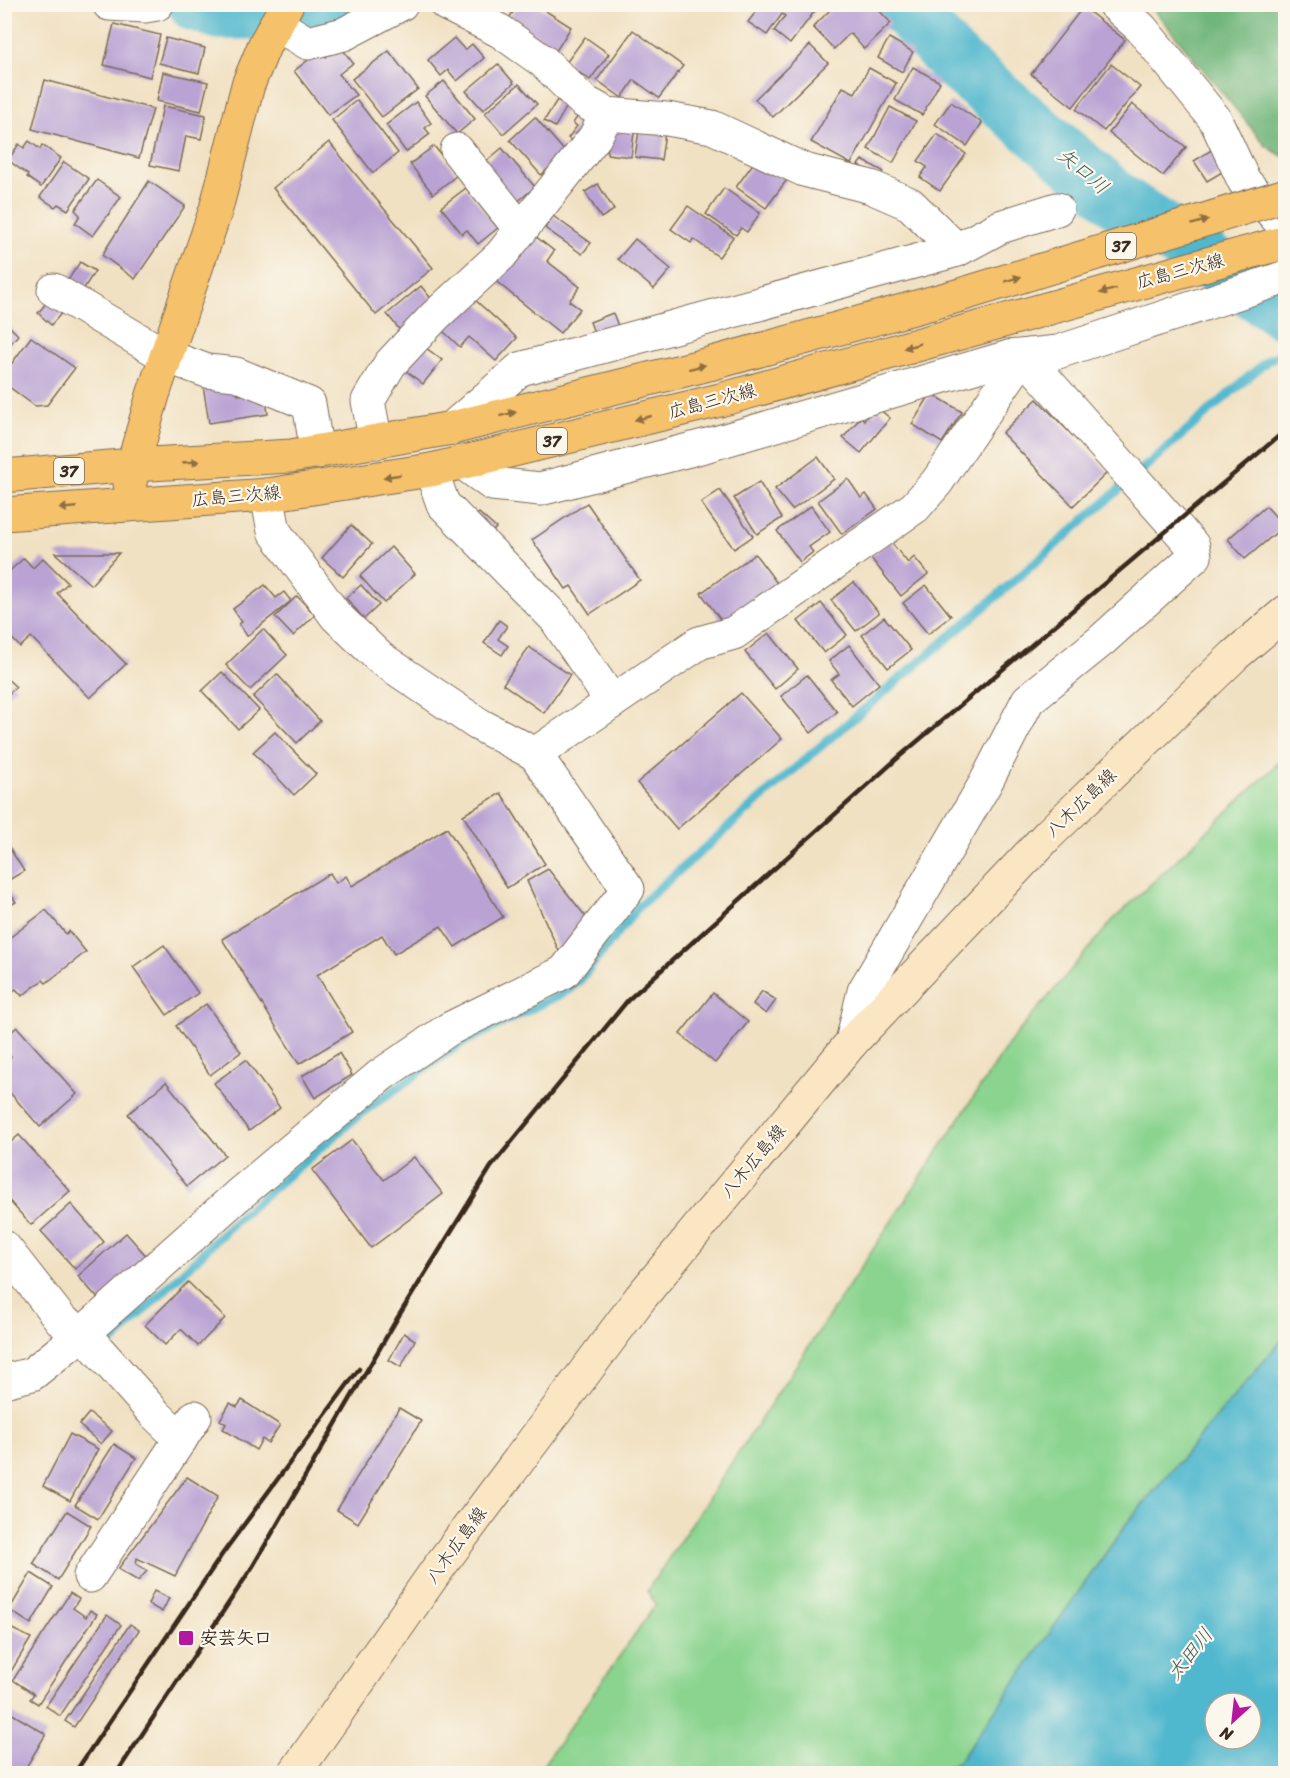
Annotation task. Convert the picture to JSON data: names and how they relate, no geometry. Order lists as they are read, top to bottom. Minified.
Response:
{"streets":{"main road":["37","広島三次線","八木広島線"]},"water":["矢口川","太田川"],"places":{"transit":["安芸矢口"]},"north":"bottom left"}
